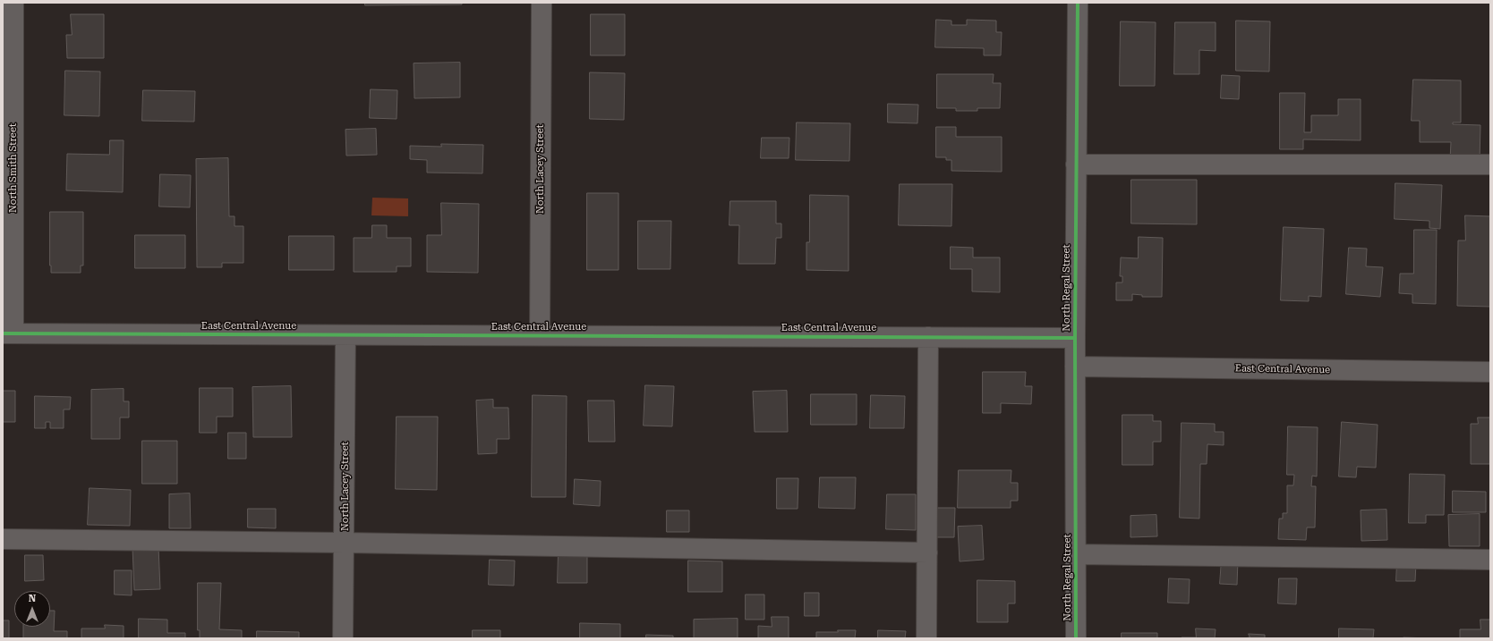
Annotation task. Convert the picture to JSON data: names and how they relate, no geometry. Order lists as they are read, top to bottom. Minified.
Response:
{"streets":{"street":["North Smith Street","North Lacey Street","North Regal Street","East Central Avenue"]},"crossings":[["North Smith Street","East Central Avenue"],["North Lacey Street","East Central Avenue"],["North Regal Street","East Central Avenue"]],"north":"top"}
